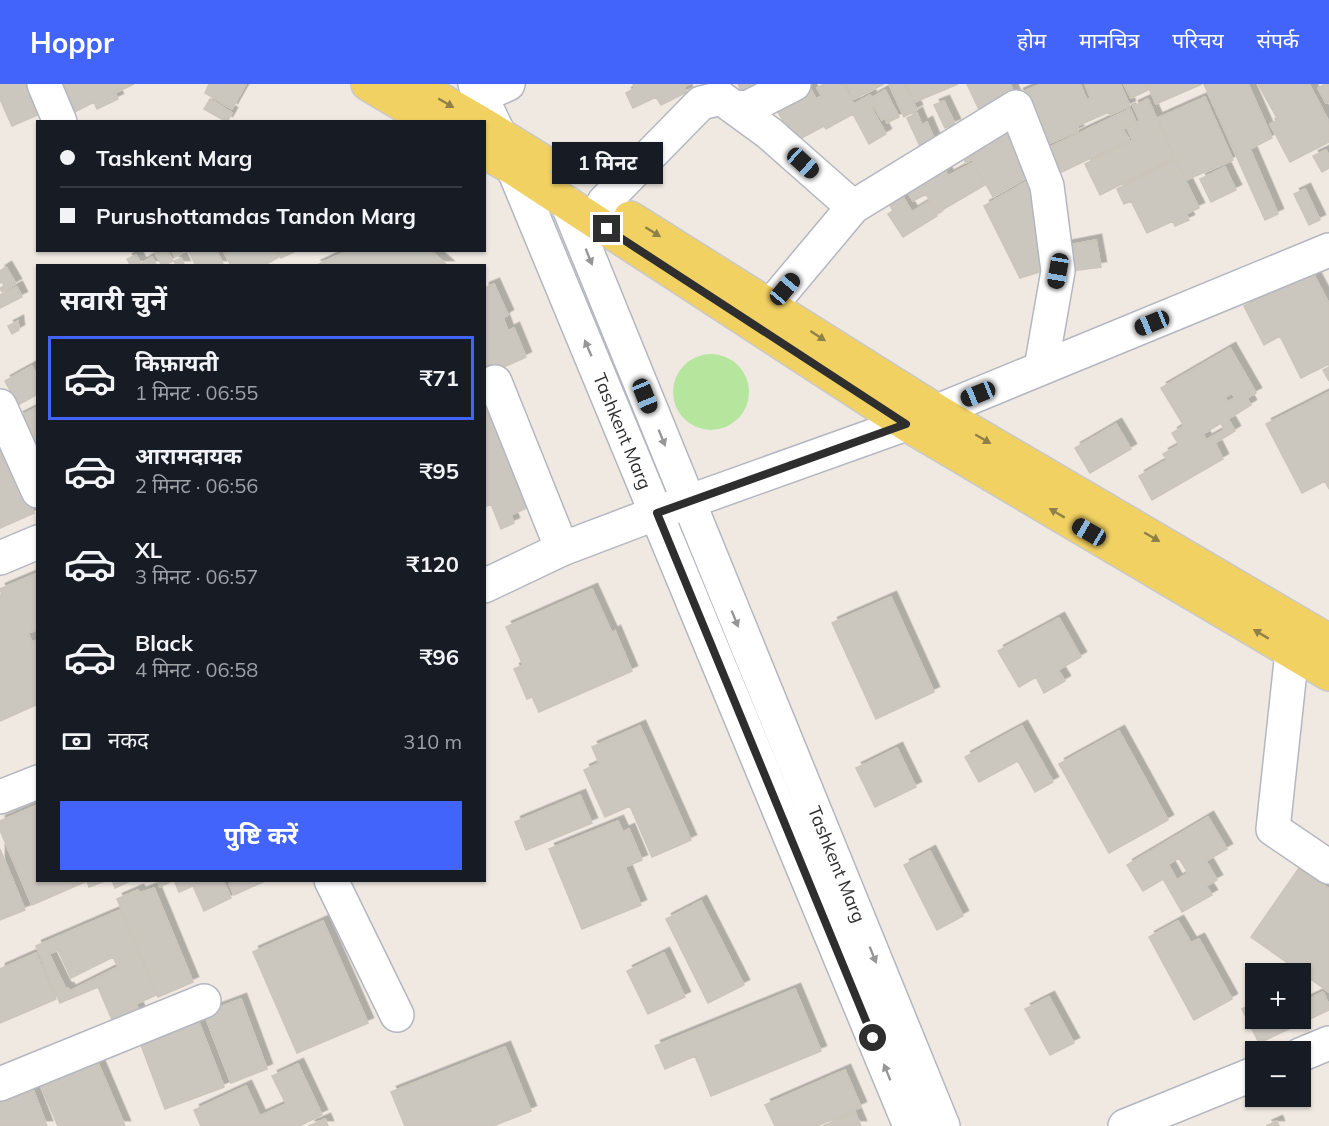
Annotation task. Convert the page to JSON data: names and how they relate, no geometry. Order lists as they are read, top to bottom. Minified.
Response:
{"streets":{"street":["Tashkent Marg"]},"page":{"header":"Hoppr","nav":["होम","मानचित्र","परिचय","संपर्क"],"banner":["Tashkent Marg","Purushottamdas Tandon Marg"],"bubble":"1 मिनट","heading":"सवारी चुनें","list":[{"name":"किफ़ायती","note":"1 मिनट · 06:55","value":"₹71"},{"name":"आरामदायक","note":"2 मिनट · 06:56","value":"₹95"},{"name":"XL","note":"3 मिनट · 06:57","value":"₹120"},{"name":"Black","note":"4 मिनट · 06:58","value":"₹96"}],"pay":["नकद","310 m"],"buttons":"पुष्टि करें","map_buttons":["+","−"]}}
